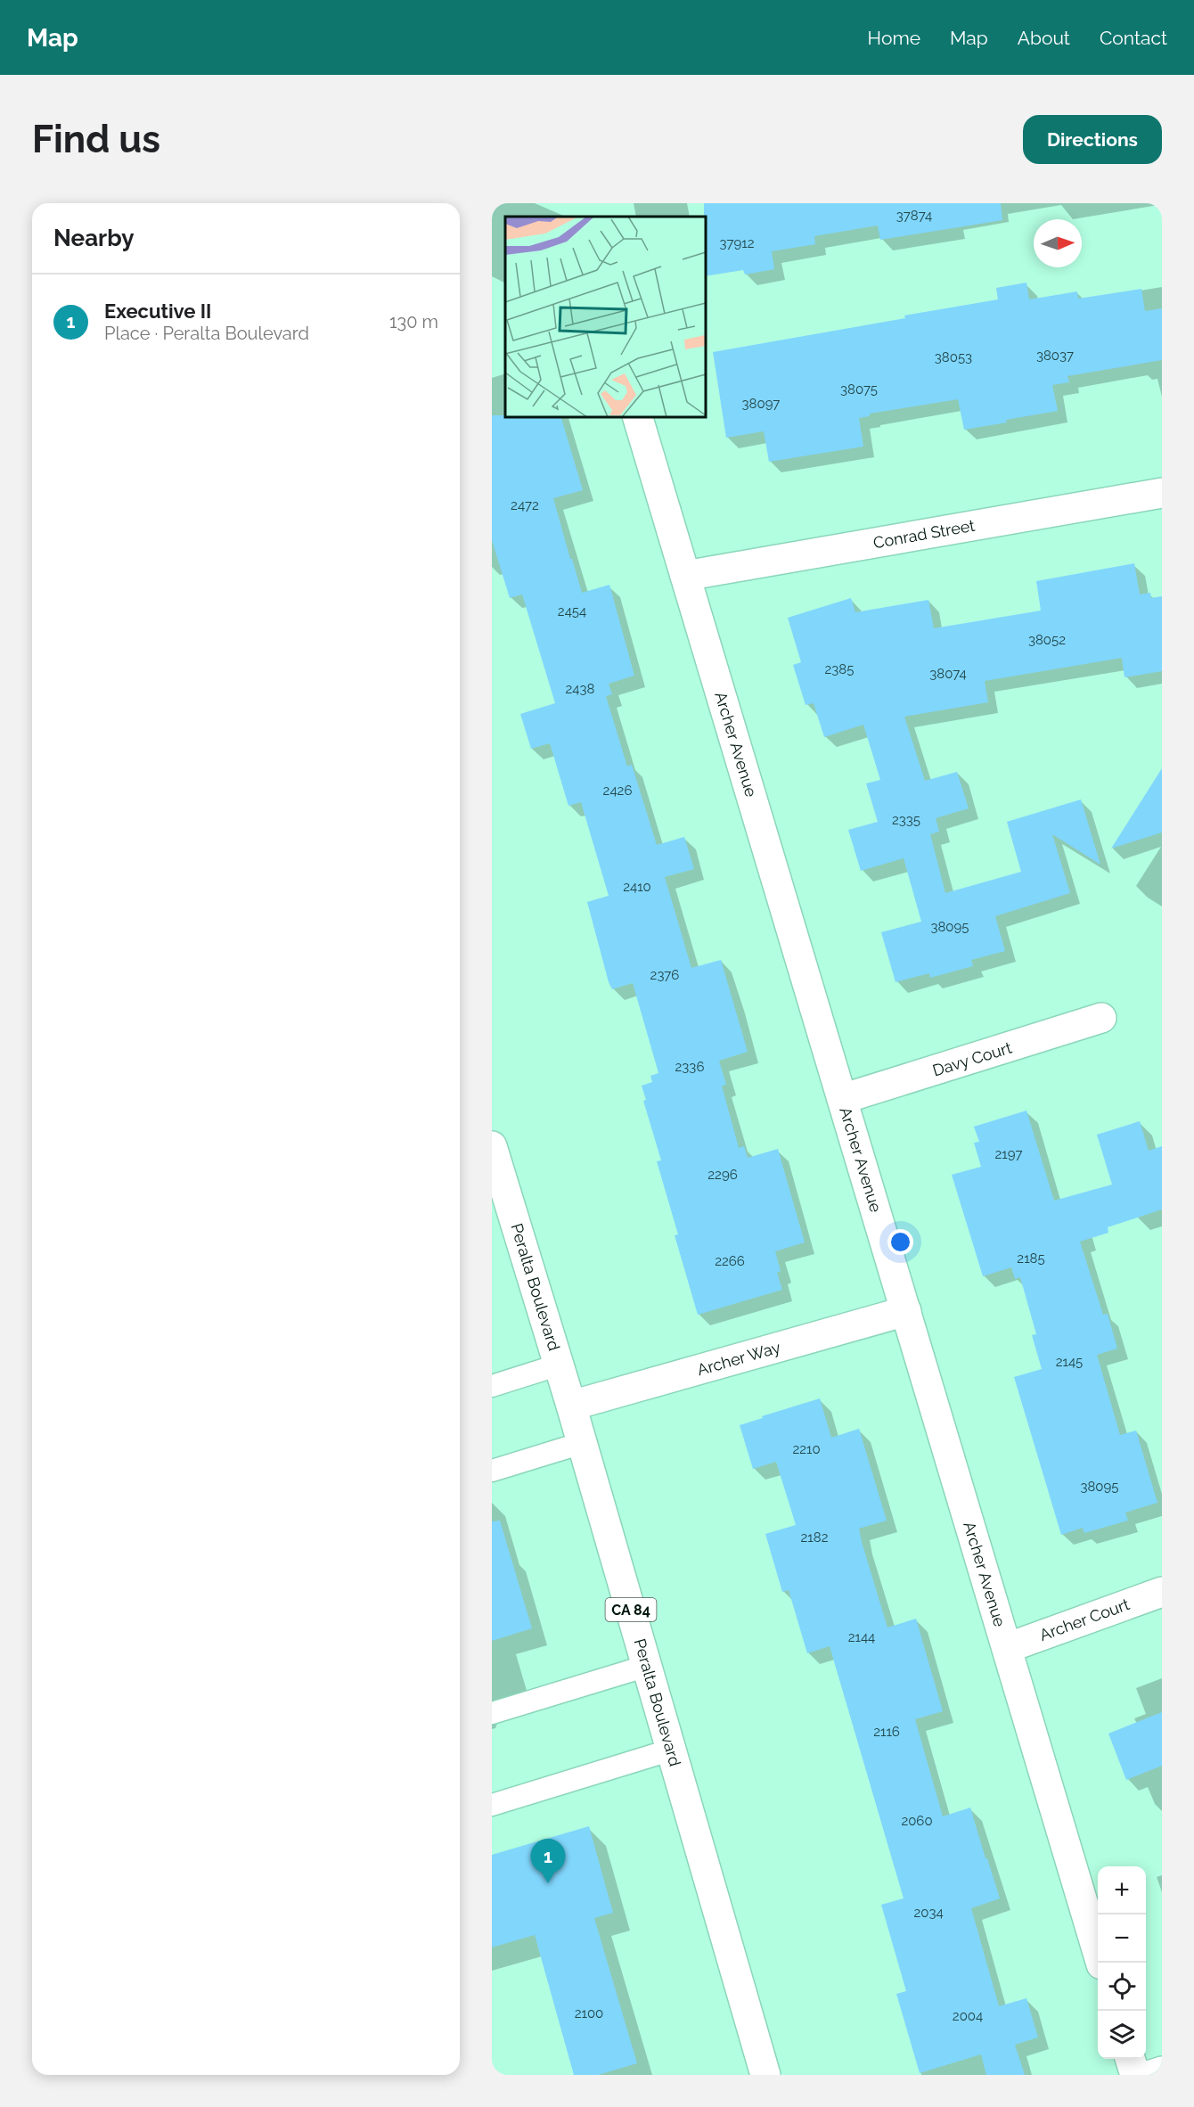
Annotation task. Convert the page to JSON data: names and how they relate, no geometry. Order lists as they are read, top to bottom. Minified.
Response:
{"streets":{"street":["Conrad Street","Archer Avenue","Davy Court","Peralta Boulevard","Archer Way","CA 84","Archer Court"]},"crossings":[["Conrad Street","Archer Avenue"],["Archer Avenue","Davy Court"],["Archer Avenue","Archer Way"],["Archer Avenue","Archer Court"],["Peralta Boulevard","Archer Way"]],"house_numbers":["37874","37912","38037","38053","38075","38097","2472","2454","38052","2385","38074","2438","2426","2335","2410","38095","2376","2336","2197","2296","2185","2266","2145","2210","38095","2182","2144","2116","2060","2034","2100","2004"],"north":"right","page":{"header":"Map","nav":["Home","Map","About","Contact"],"buttons":"Directions","title":"Find us","heading":"Nearby","list":[{"mark":"1","name":"Executive II","note":"Place · Peralta Boulevard","value":"130 m"}],"pins":"1","map_buttons":["+","−"]}}
